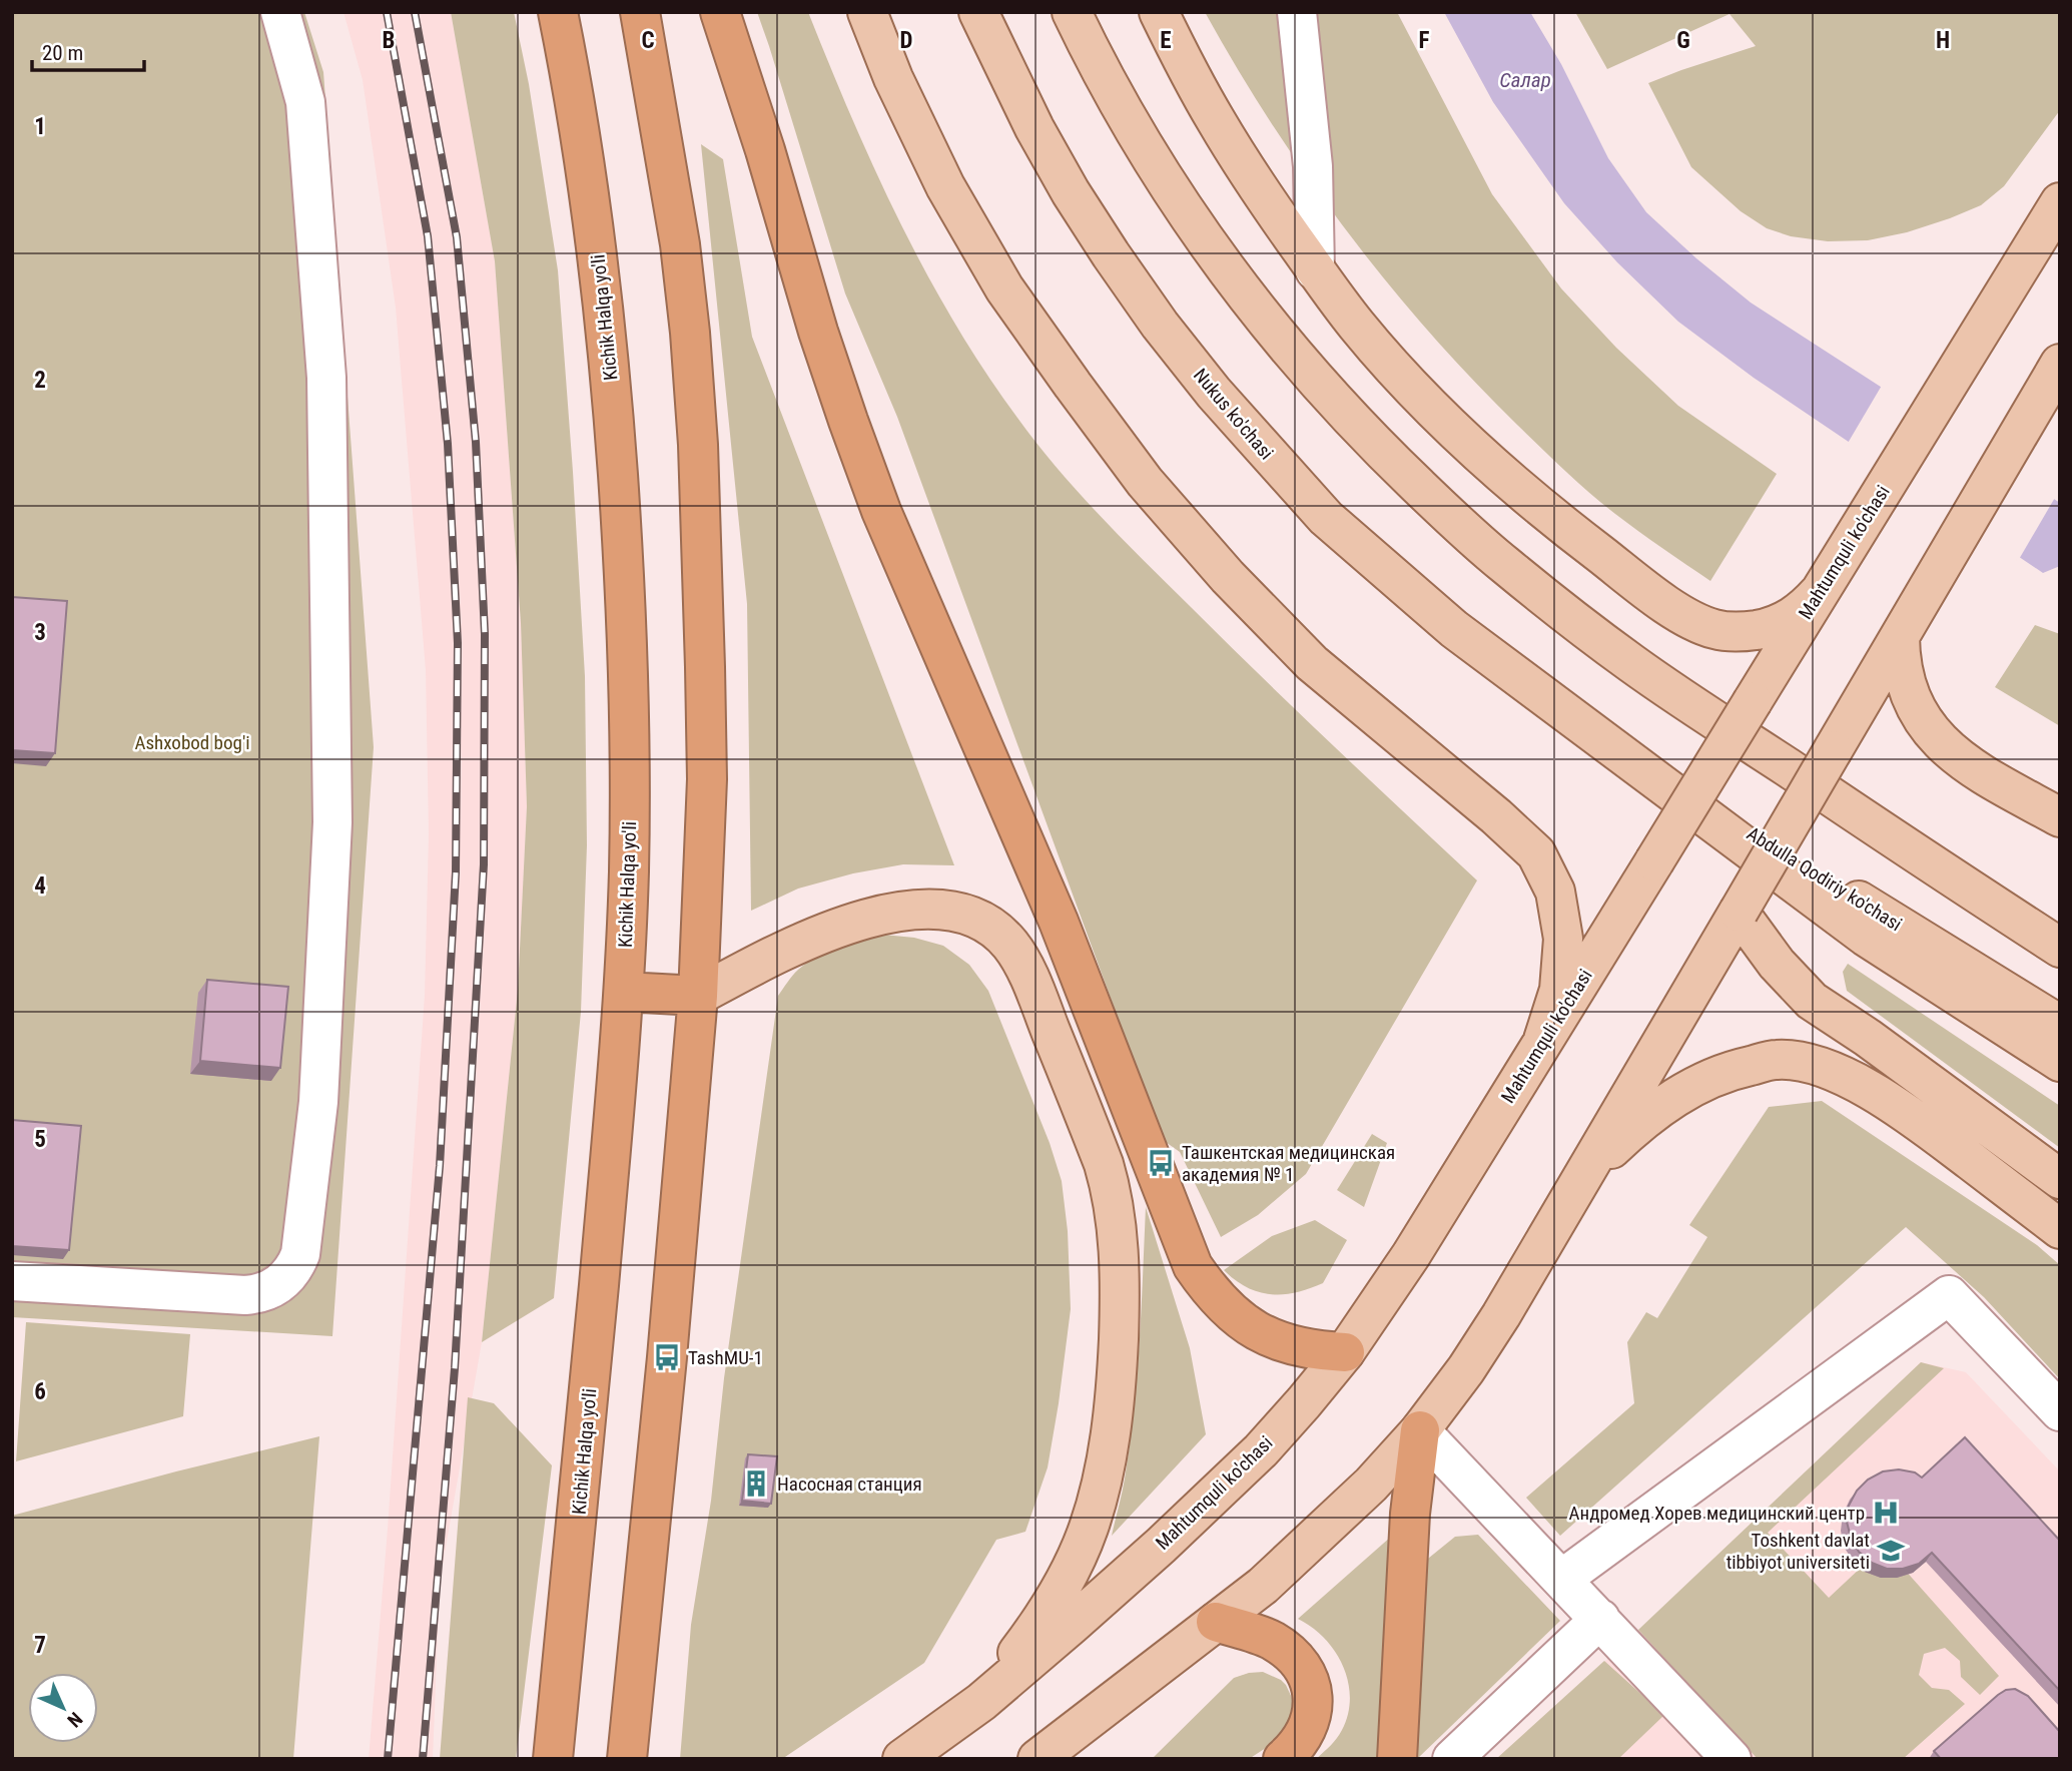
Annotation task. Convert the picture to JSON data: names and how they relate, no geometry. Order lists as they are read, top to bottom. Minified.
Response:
{"streets":{"highway":["Kichik Halqa yo'li"],"main road":["Nukus ko'chasi","Mahtumquli ko'chasi","Abdulla Qodiriy ko'chasi"]},"crossings":[["Nukus ko'chasi","Abdulla Qodiriy ko'chasi"]],"water":["Салар"],"parks":["Ashxobod bog'i"],"places":{"bus stop":["Ташкентская медицинская академия № 1","TashMU-1"],"building":["Насосная станция"],"hospital":["Андромед Хорев медицинский центр"],"school or university":["Toshkent davlat tibbiyot universiteti"]},"scale_bar":"20 m","north":"bottom right","grid":{"columns":["B","C","D","E","F","G","H"],"rows":["1","2","3","4","5","6","7"]}}
